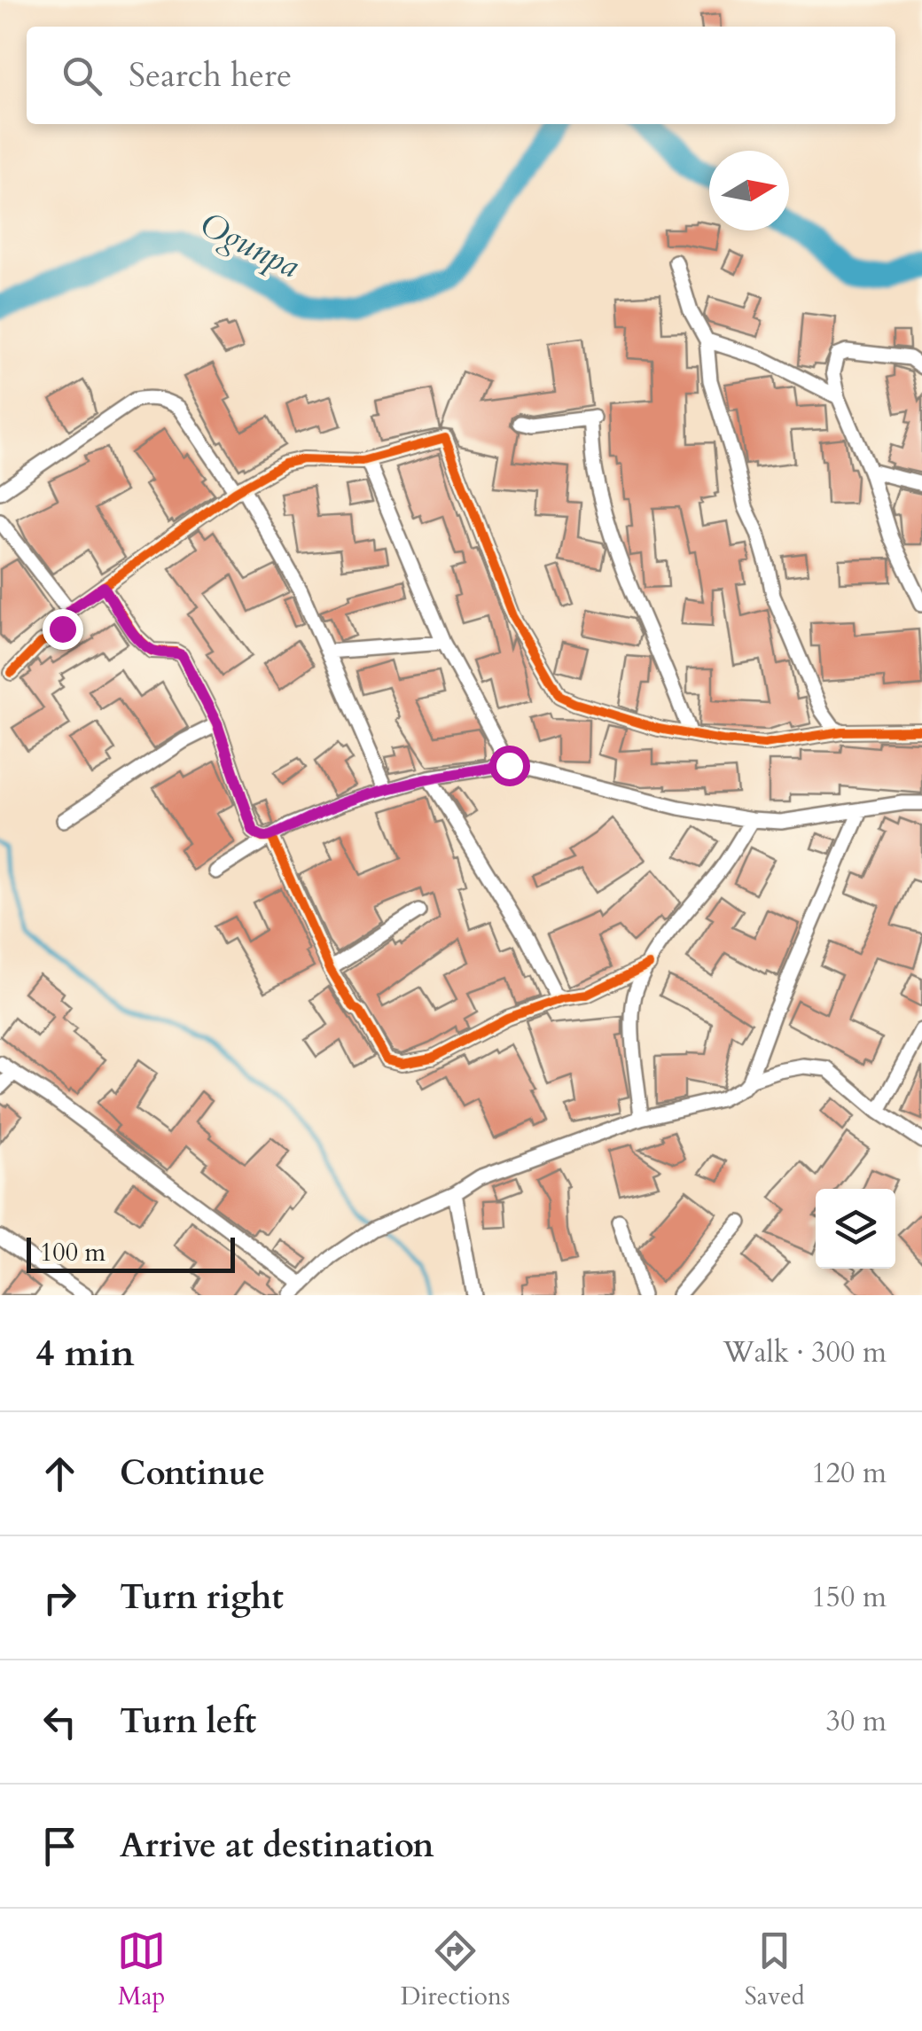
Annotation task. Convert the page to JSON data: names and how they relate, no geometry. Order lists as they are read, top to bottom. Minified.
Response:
{"water":["Ogunpa"],"scale_bar":"100 m","north":"right","page":{"search":"Search here","scale":"100 m","heading":["4 min","Walk · 300 m"],"list":[["Continue","120 m"],["Turn right","150 m"],["Turn left","30 m"],"Arrive at destination"],"nav":["Map","Directions","Saved"]}}
